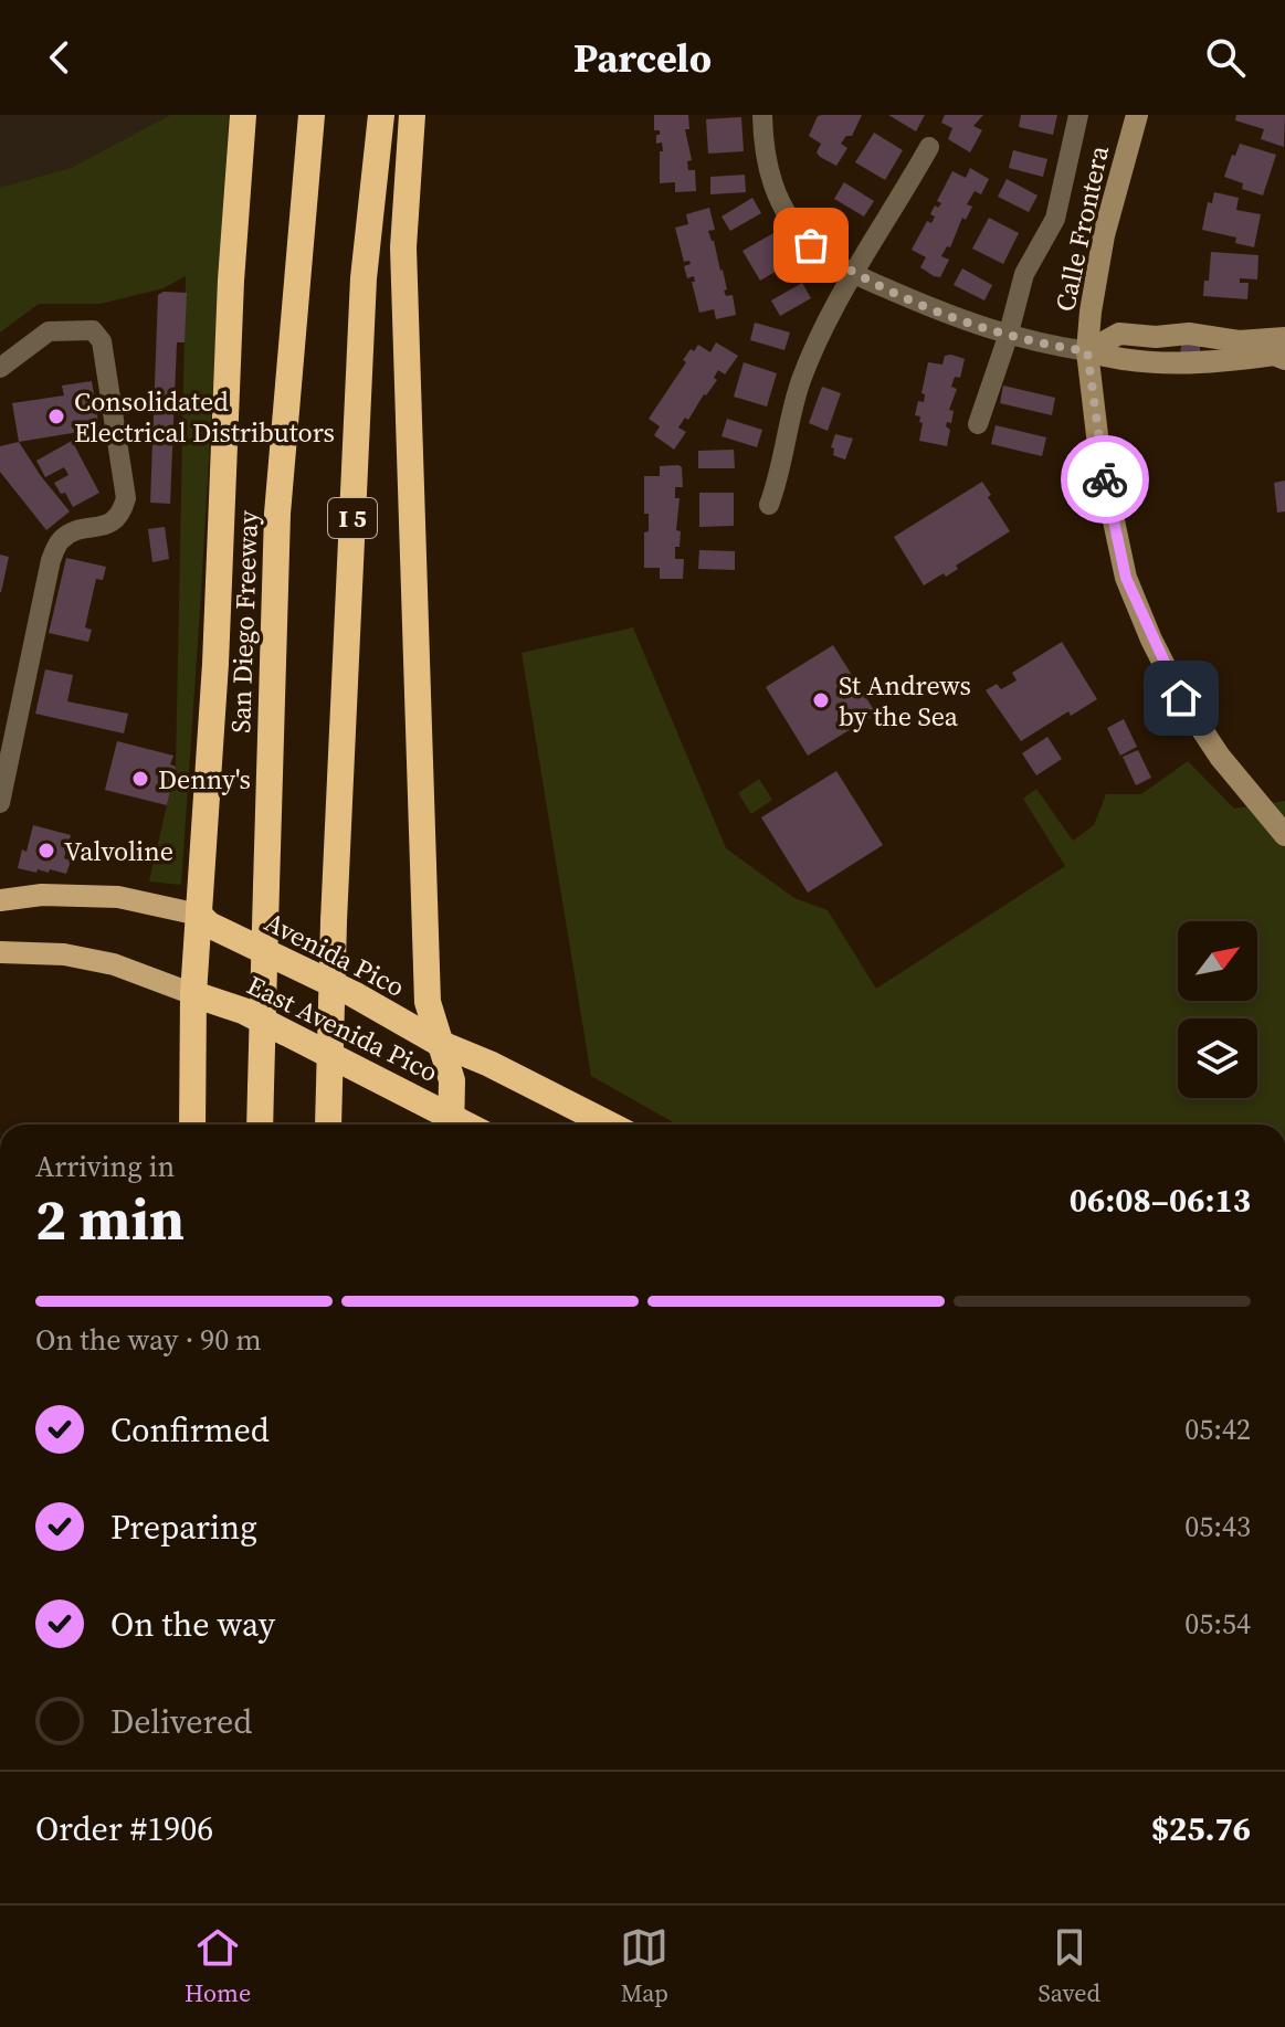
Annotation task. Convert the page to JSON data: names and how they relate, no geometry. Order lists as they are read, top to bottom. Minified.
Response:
{"streets":{"highway":["I 5","San Diego Freeway","Avenida Pico","East Avenida Pico"],"street":["Calle Frontera"]},"places":["Consolidated Electrical Distributors","St Andrews by the Sea","Denny's","Valvoline"],"north":"top right","page":{"header":"Parcelo","heading":["2 min","Arriving in","06:08–06:13"],"panel":["Order #1906","$25.76"],"bar":"On the way · 90 m","list":[["Confirmed","05:42"],["Preparing","05:43"],["On the way","05:54"],"Delivered"],"tabs":["Home","Map","Saved"]}}
